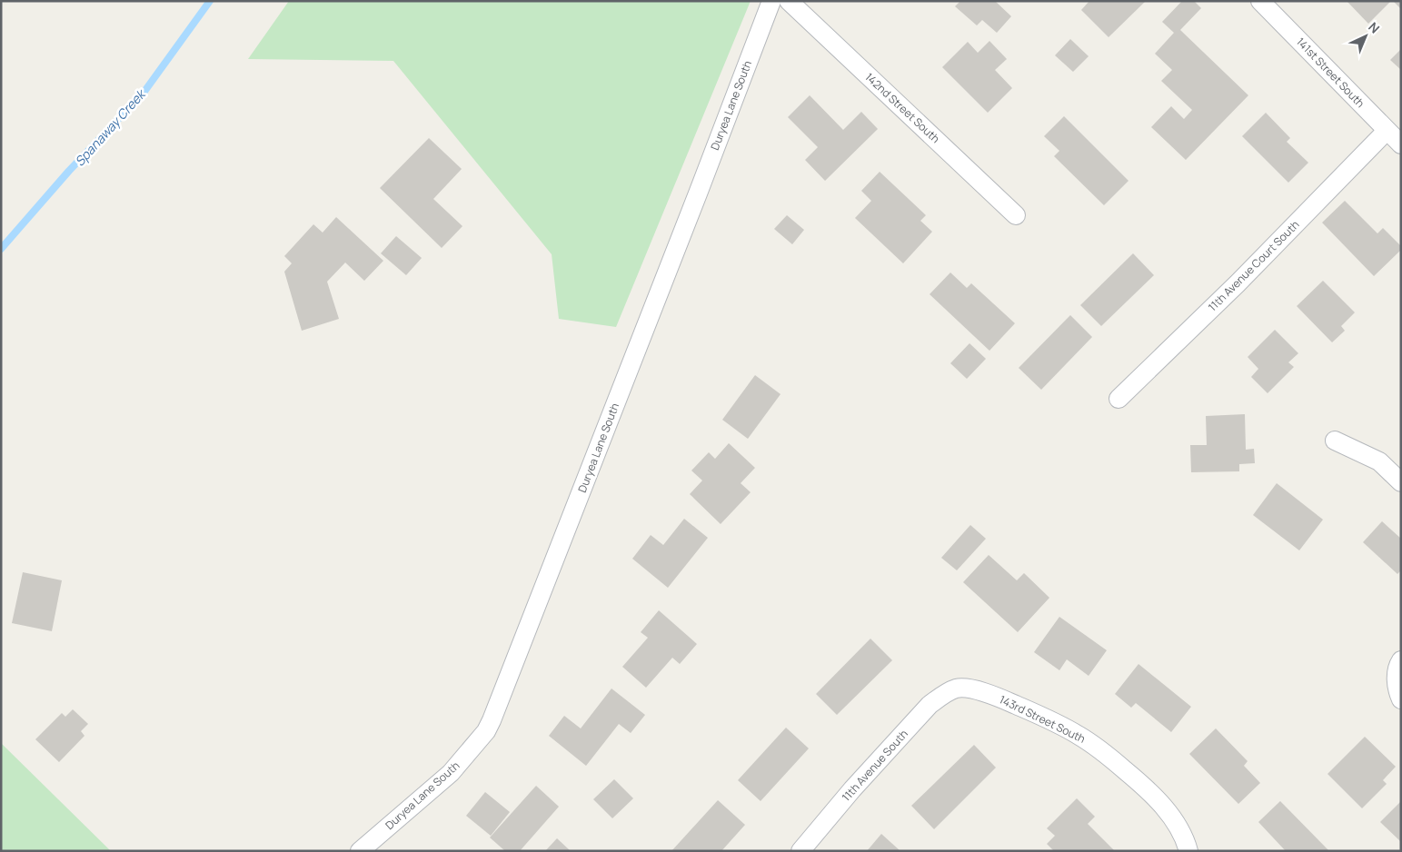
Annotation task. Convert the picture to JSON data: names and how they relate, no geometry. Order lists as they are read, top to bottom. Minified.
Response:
{"streets":{"street":["141st Street South","Duryea Lane South","142nd Street South","11th Avenue Court South","143rd Street South","11th Avenue South"]},"crossings":[["141st Street South","11th Avenue Court South"],["143rd Street South","11th Avenue South"]],"water":["Spanaway Creek"],"north":"top right"}
